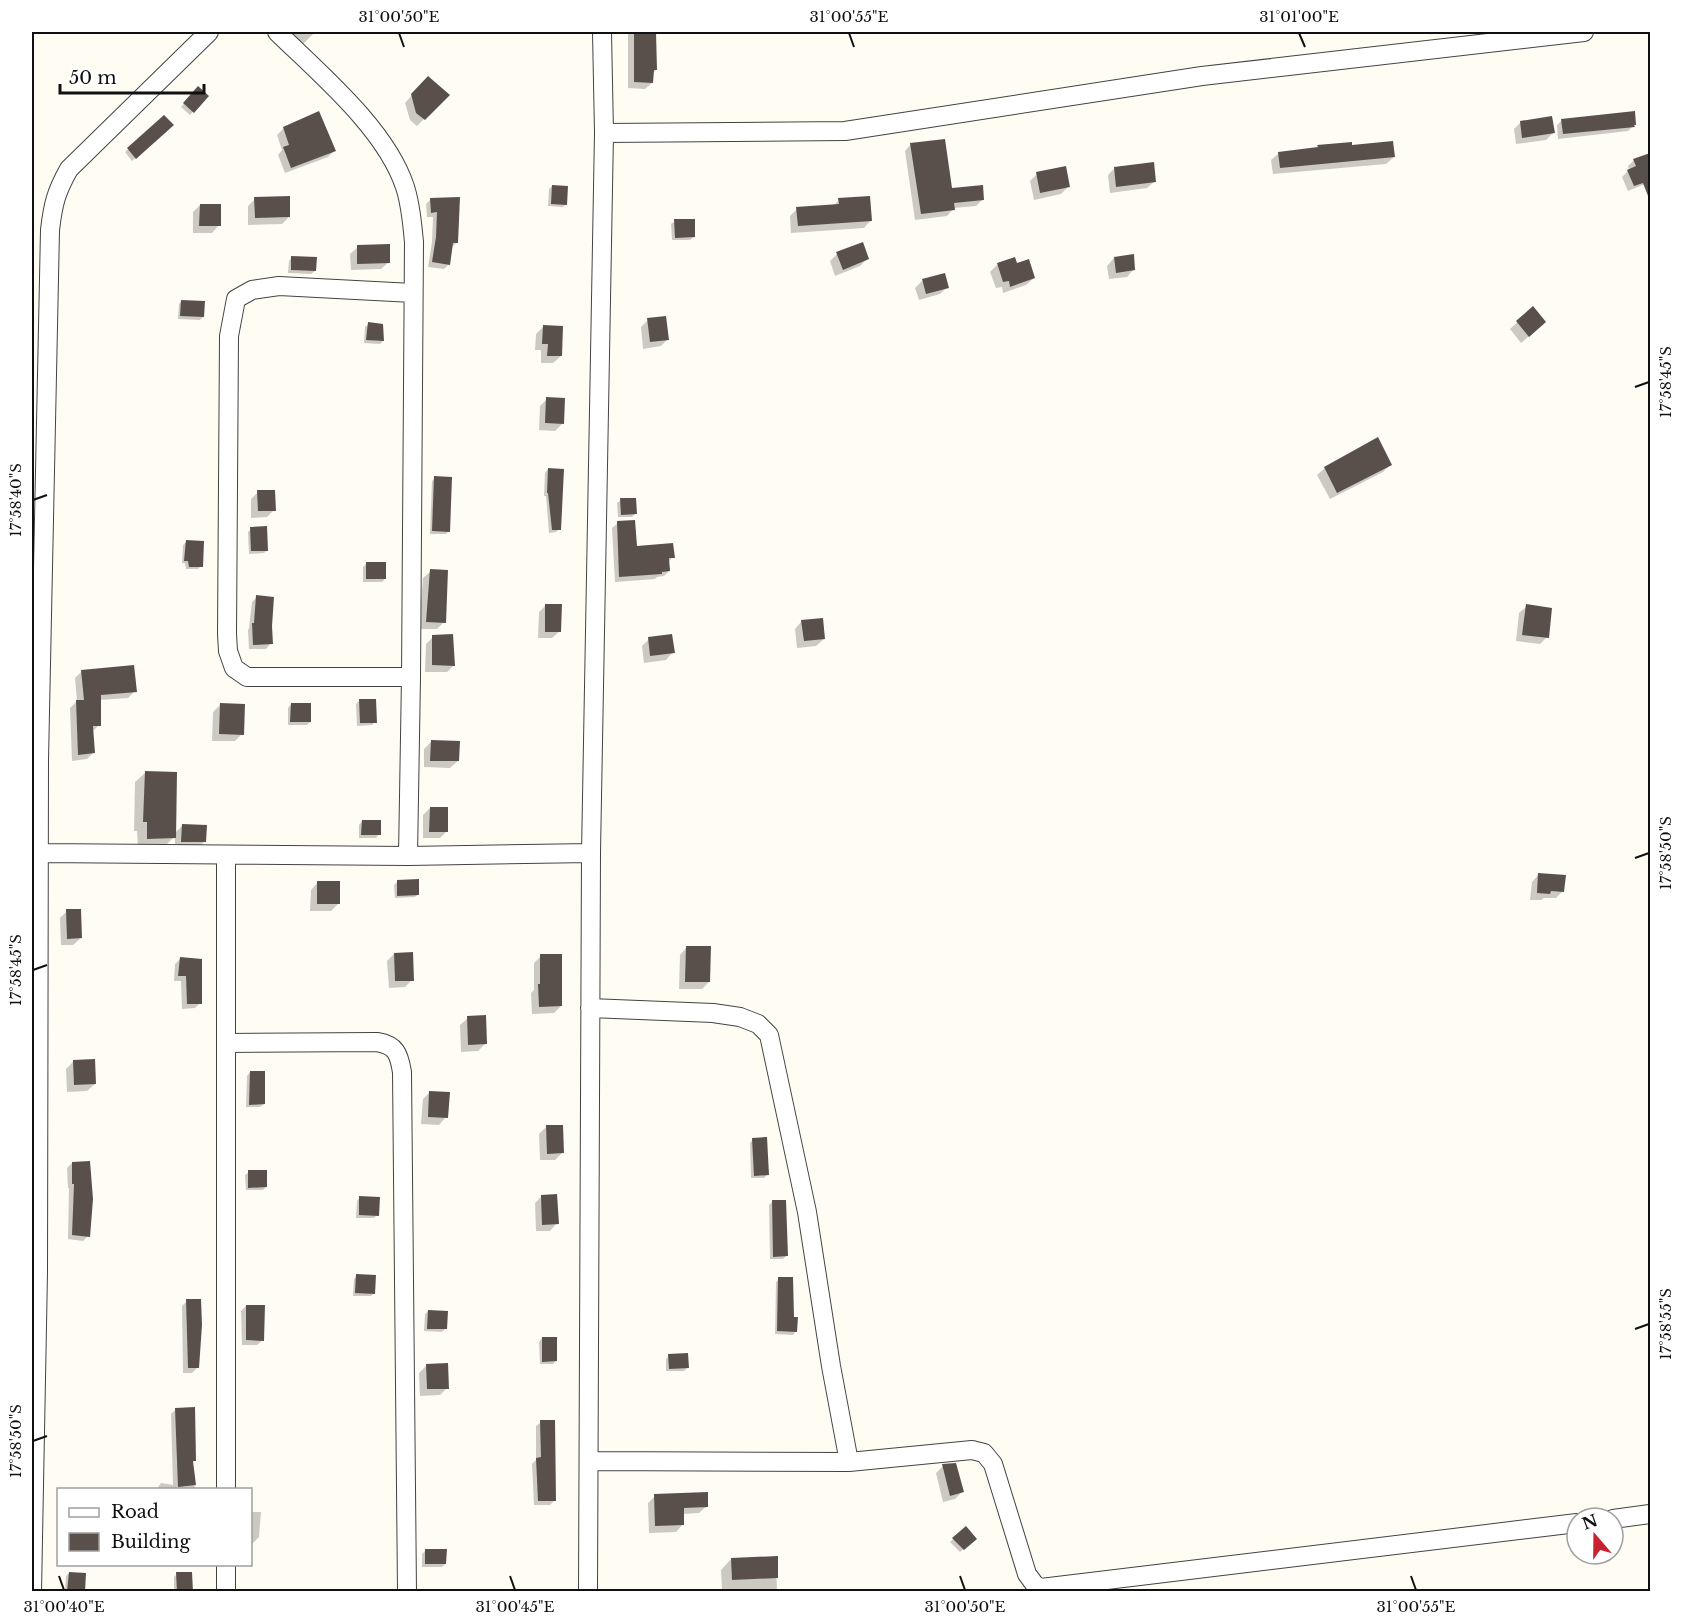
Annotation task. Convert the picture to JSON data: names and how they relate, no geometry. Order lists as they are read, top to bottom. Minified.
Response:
{"legend":["Road","Building"],"scale_bar":"50 m","north":"top","coordinates":["31°00'50\"E","31°00'55\"E","31°01'00\"E","17°58'45\"S","17°58'40\"S","17°58'50\"S","17°58'55\"S","31°00'40\"E","31°00'45\"E"]}
